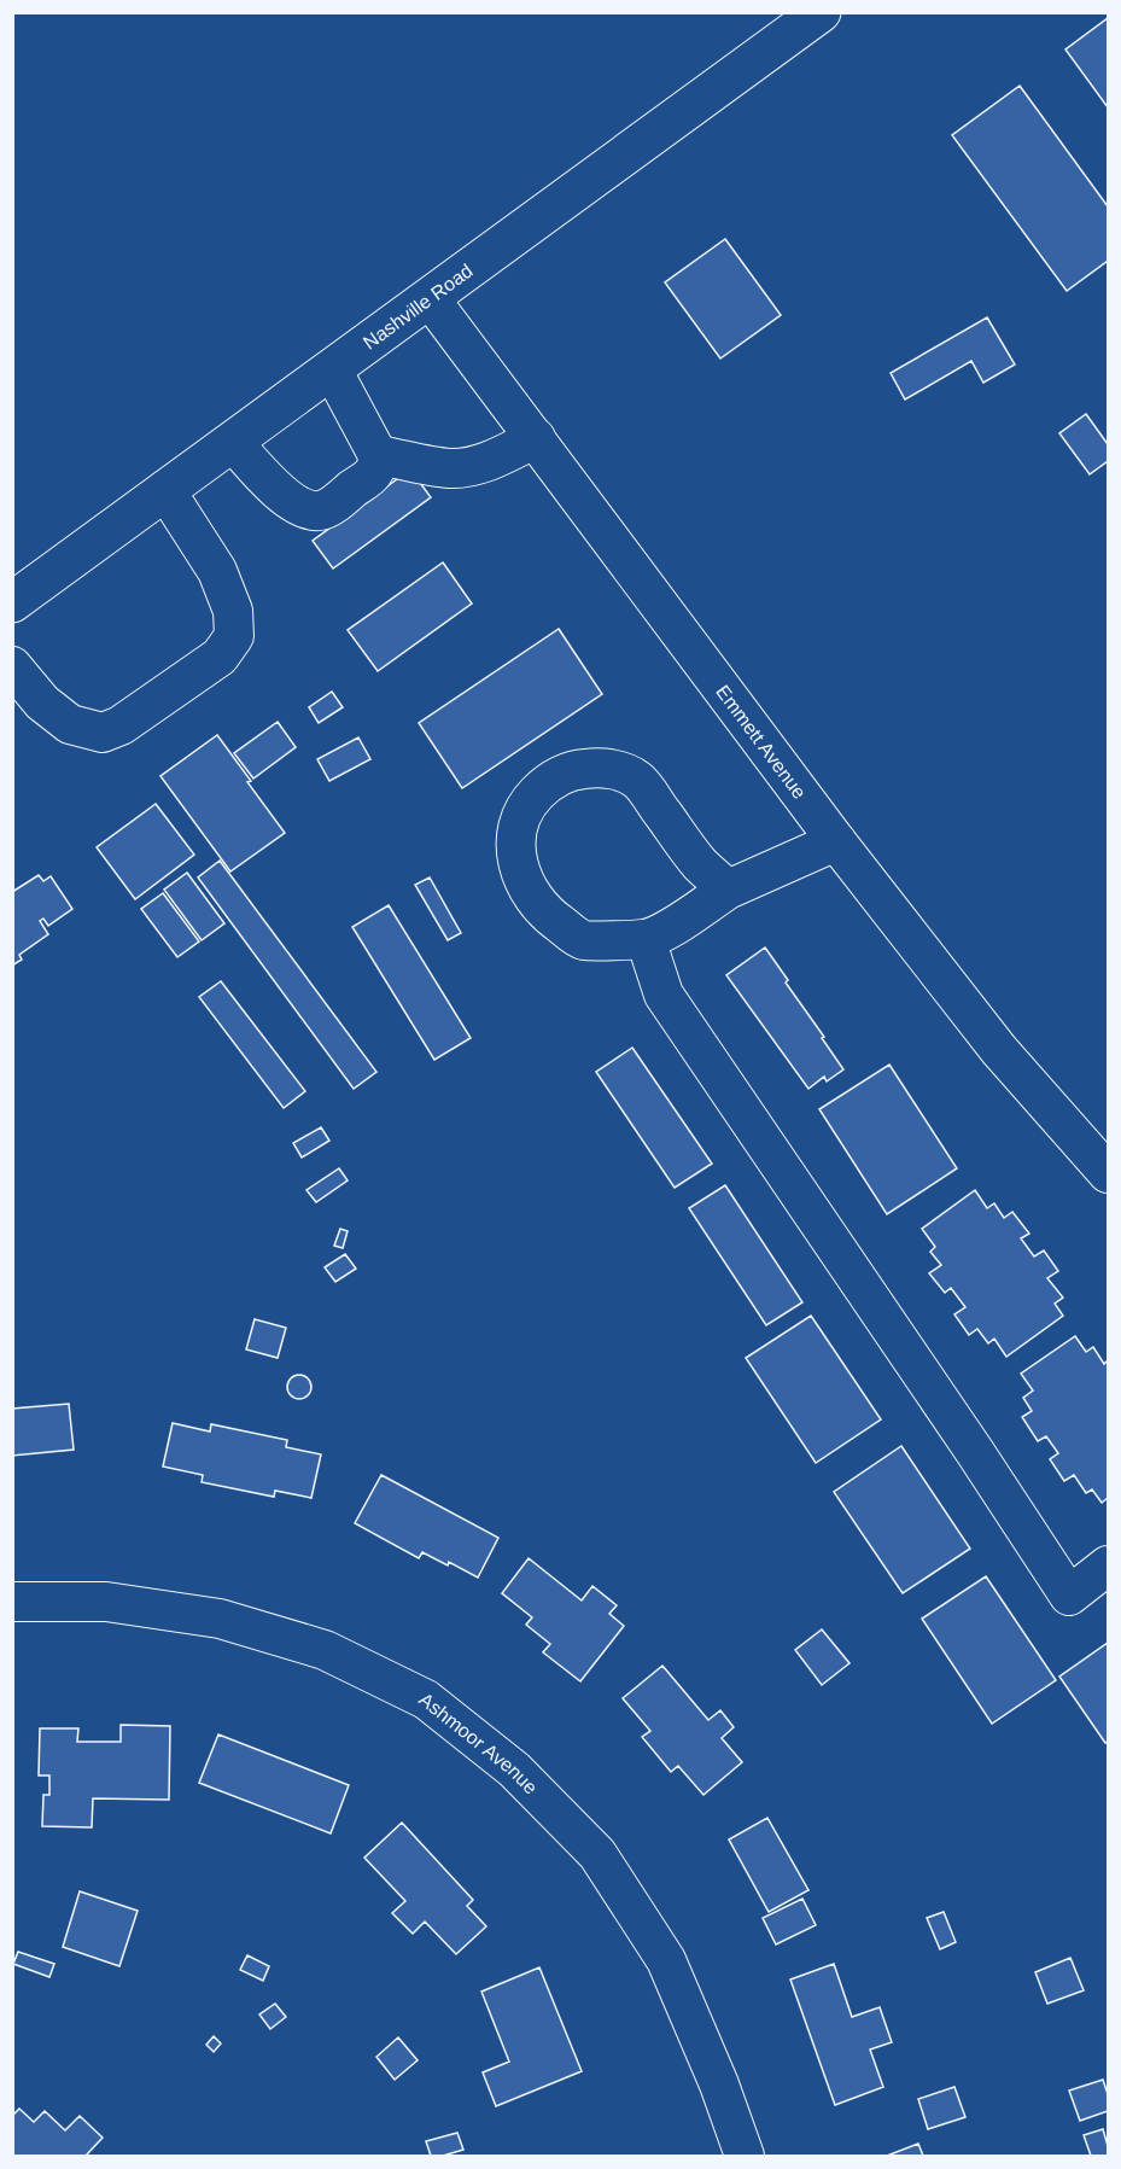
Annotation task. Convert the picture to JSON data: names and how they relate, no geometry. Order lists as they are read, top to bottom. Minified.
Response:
{"streets":{"main road":["Nashville Road"],"street":["Emmett Avenue","Ashmoor Avenue"]},"crossings":[["Nashville Road","Emmett Avenue"]]}
